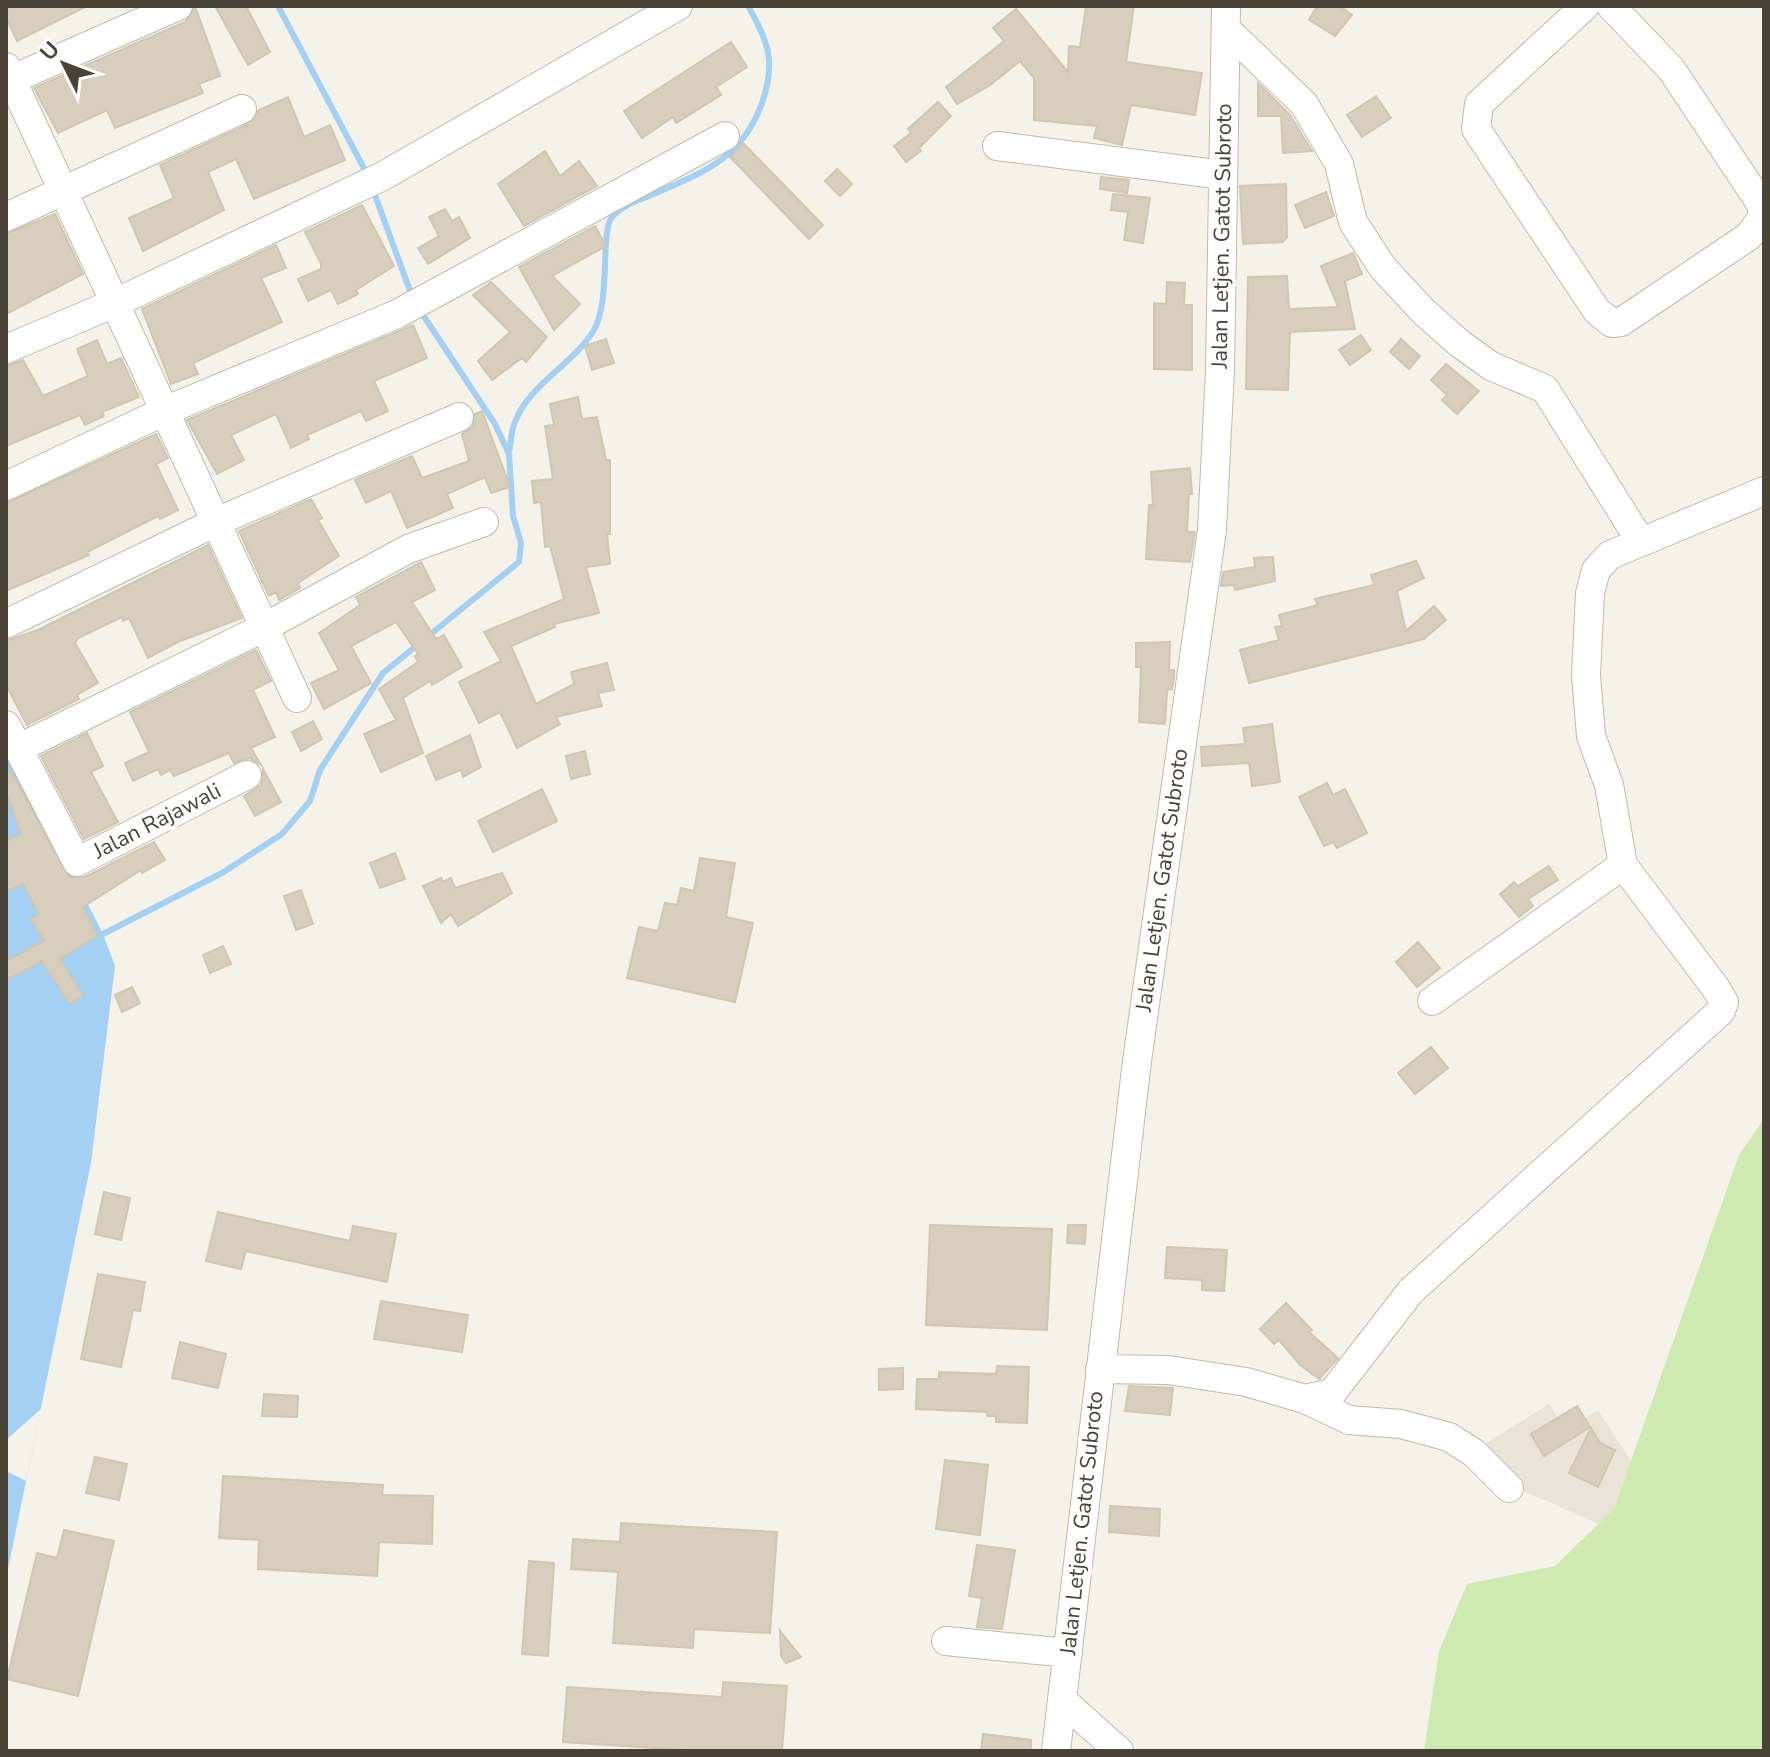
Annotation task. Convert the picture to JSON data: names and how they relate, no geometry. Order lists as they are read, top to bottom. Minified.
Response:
{"streets":{"street":["Jalan Letjen. Gatot Subroto","Jalan Rajawali"]},"north":"top left"}
